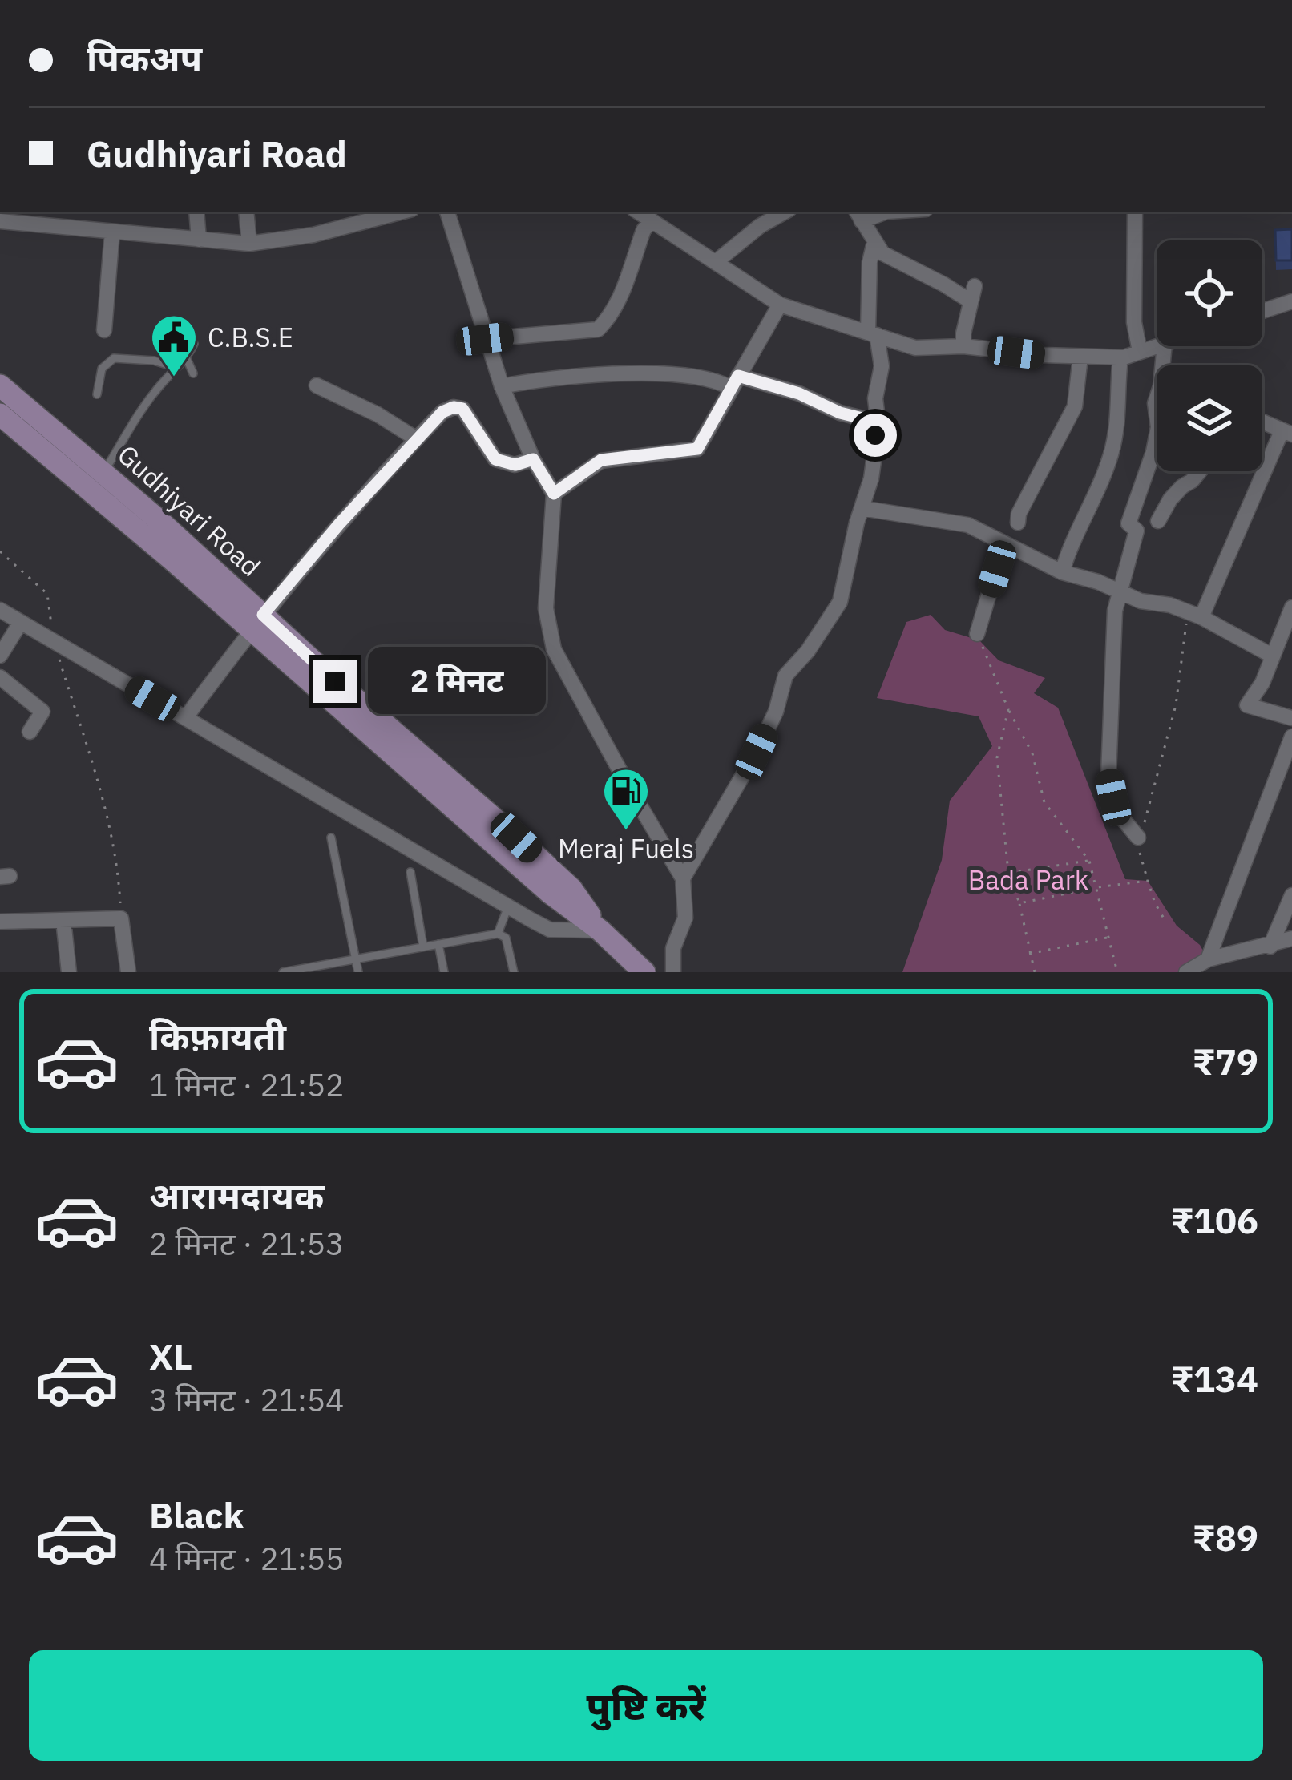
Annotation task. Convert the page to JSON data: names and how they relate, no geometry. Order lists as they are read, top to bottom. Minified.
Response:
{"streets":{"street":["Gudhiyari Road"]},"parks":["Bada Park"],"places":{"public building":["C.B.S.E"],"fuel station":["Meraj Fuels"]},"page":{"banner":["पिकअप","Gudhiyari Road"],"bubble":"2 मिनट","list":[{"name":"किफ़ायती","note":"1 मिनट · 21:52","value":"₹79"},{"name":"आरामदायक","note":"2 मिनट · 21:53","value":"₹106"},{"name":"XL","note":"3 मिनट · 21:54","value":"₹134"},{"name":"Black","note":"4 मिनट · 21:55","value":"₹89"}],"buttons":"पुष्टि करें"}}
